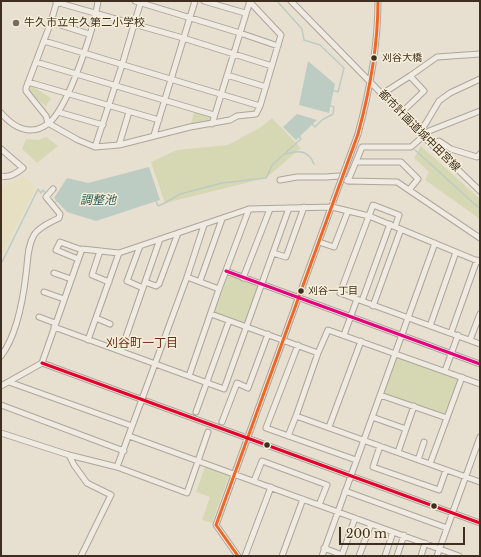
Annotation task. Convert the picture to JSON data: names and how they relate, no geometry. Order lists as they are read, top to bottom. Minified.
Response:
{"streets":{"street":["都市計画道城中田宮線"]},"districts":["刈谷町一丁目"],"water":["調整池"],"places":["牛久市立牛久第二小学校","刈谷大橋","刈谷一丁目"],"scale_bar":"200 m"}
